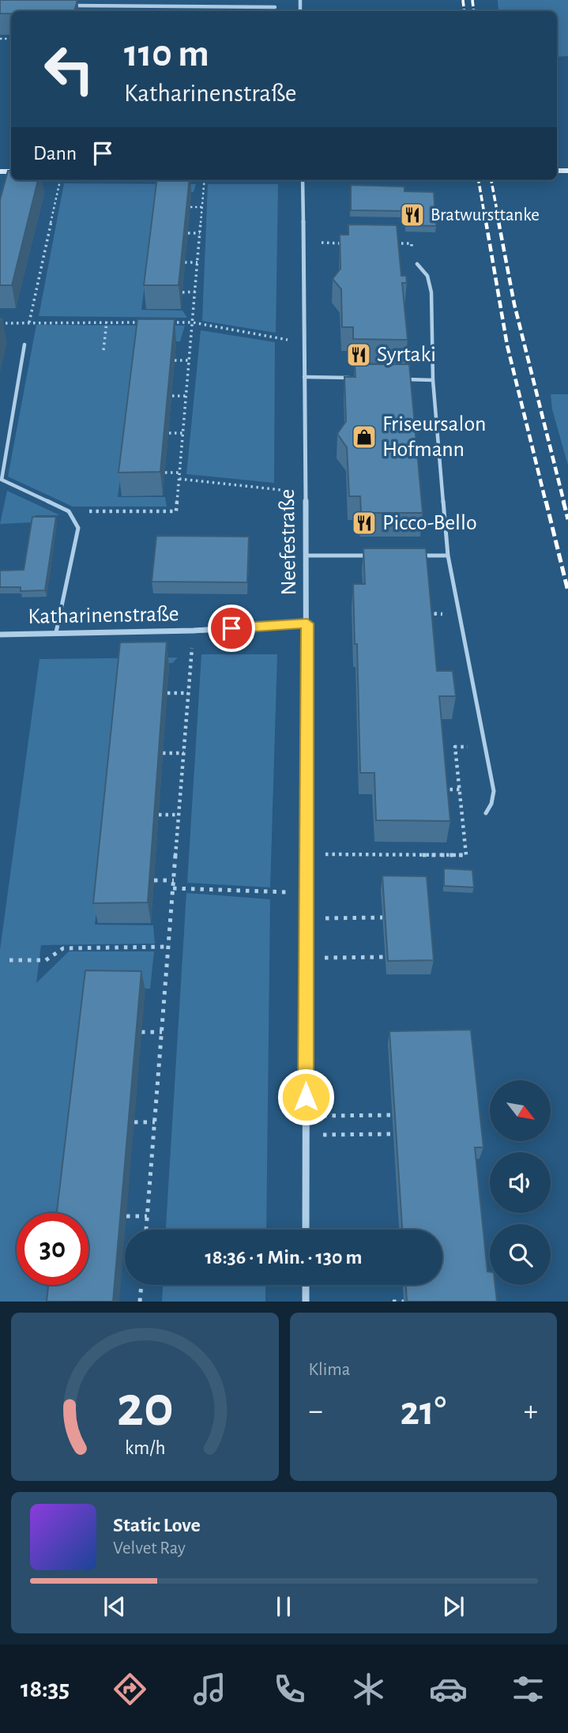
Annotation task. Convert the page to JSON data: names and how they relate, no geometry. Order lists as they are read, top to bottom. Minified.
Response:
{"streets":{"street":["Neefestraße","Katharinenstraße"]},"crossings":[["Neefestraße","Katharinenstraße"]],"places":{"restaurant":["Bratwursttanke","Syrtaki","Picco-Bello"],"shop":["Friseursalon Hofmann"]},"north":"bottom right","page":{"turn":["110 m","Katharinenstraße"],"then":"Dann","limit":"30","trip":"18:36 · 1 Min. · 130 m","tile":"Klima","heat":["−","21°","+"],"song":["Static Love","Velvet Ray"],"tabs":"18:35","gauge":["20","km/h"]}}
